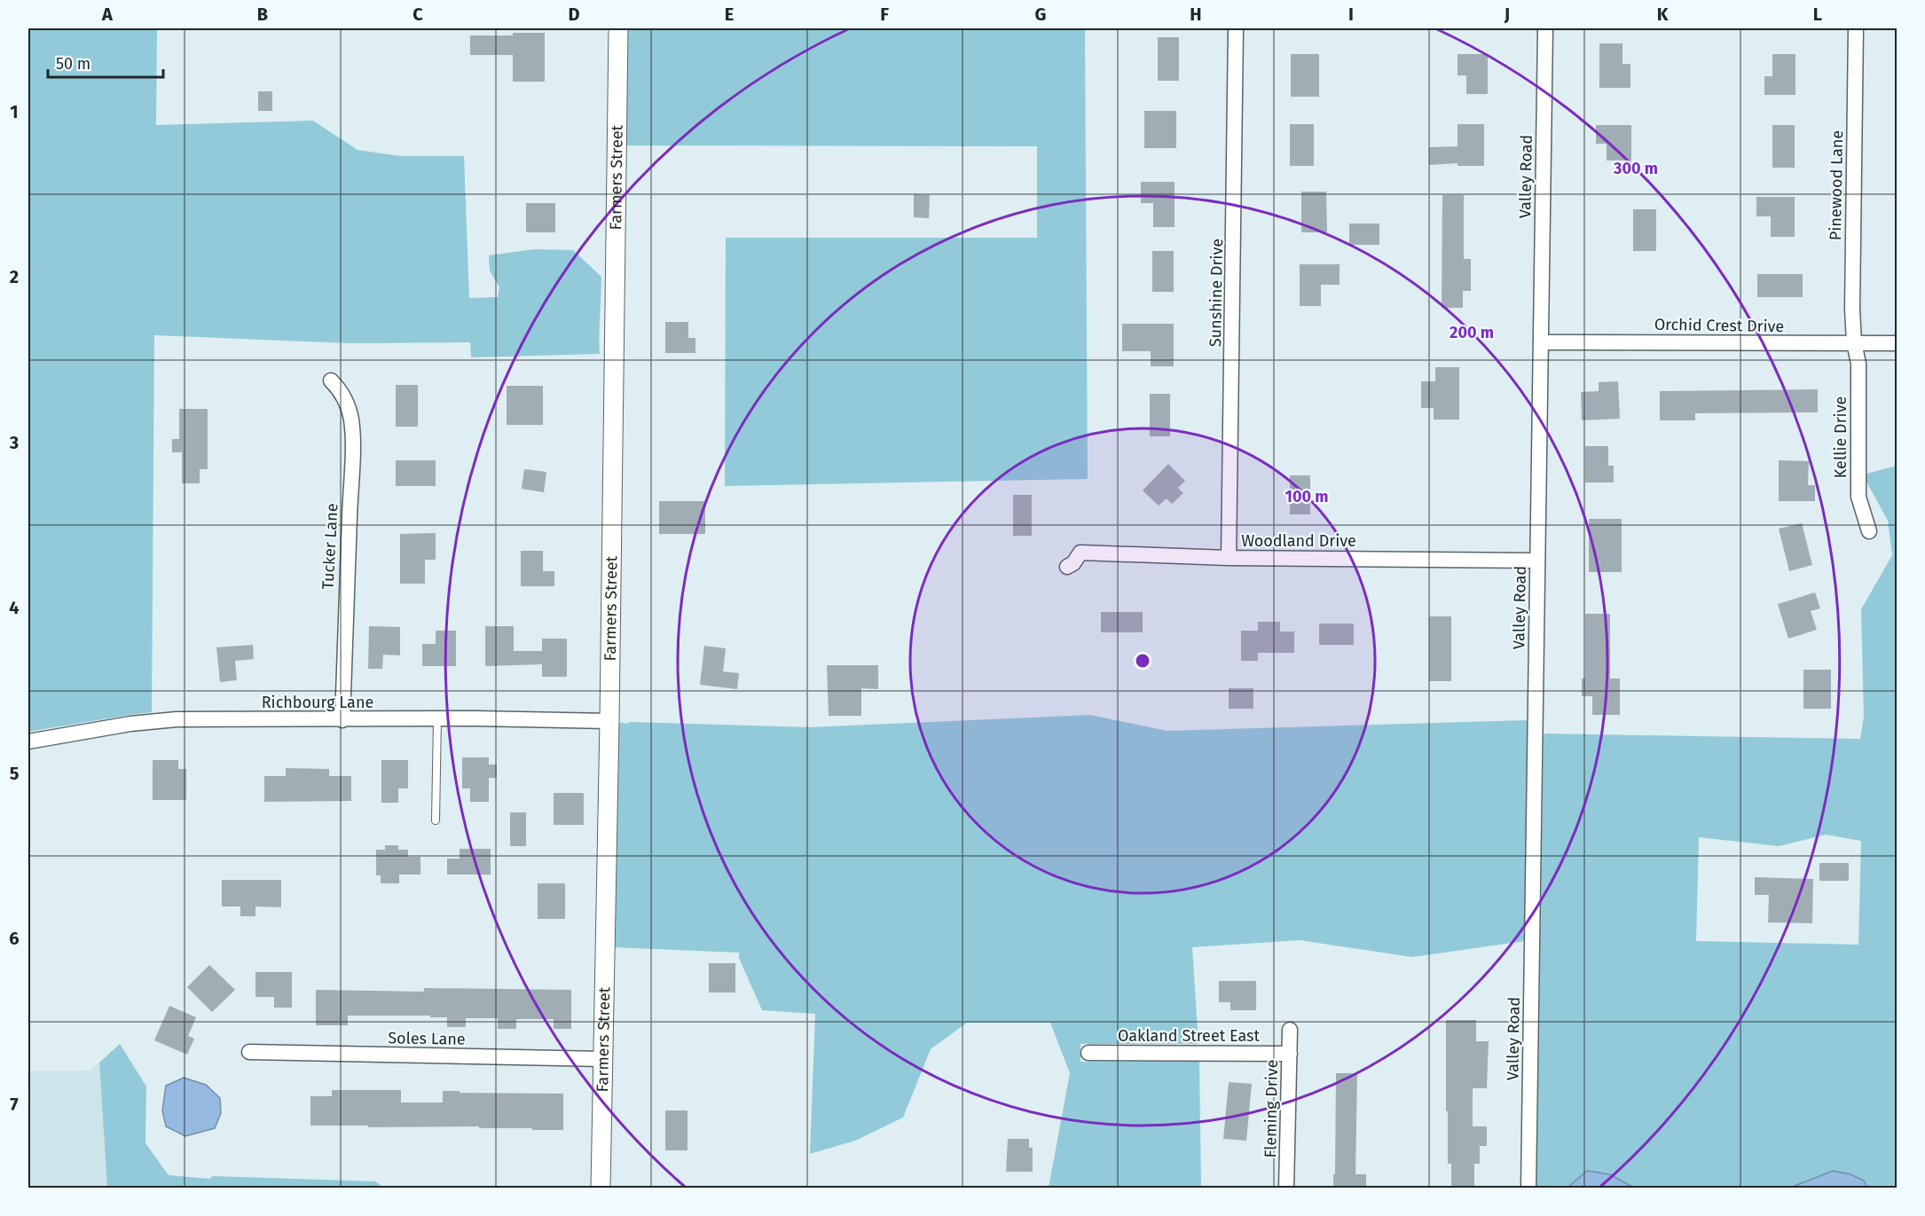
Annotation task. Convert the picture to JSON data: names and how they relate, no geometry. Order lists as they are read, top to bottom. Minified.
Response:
{"streets":{"street":["Valley Road","Farmers Street","Pinewood Lane","Sunshine Drive","Orchid Crest Drive","Kellie Drive","Woodland Drive","Tucker Lane","Richbourg Lane","Oakland Street East","Soles Lane","Fleming Drive"]},"crossings":[["Valley Road","Orchid Crest Drive"],["Valley Road","Woodland Drive"],["Farmers Street","Richbourg Lane"],["Farmers Street","Soles Lane"],["Pinewood Lane","Orchid Crest Drive"],["Pinewood Lane","Kellie Drive"],["Sunshine Drive","Woodland Drive"],["Orchid Crest Drive","Kellie Drive"],["Tucker Lane","Richbourg Lane"],["Oakland Street East","Fleming Drive"]],"scale_bar":"50 m","grid":{"columns":["A","B","C","D","E","F","G","H","I","J","K","L"],"rows":["1","2","3","4","5","6","7"]},"rings":["300 m","200 m","100 m"]}
